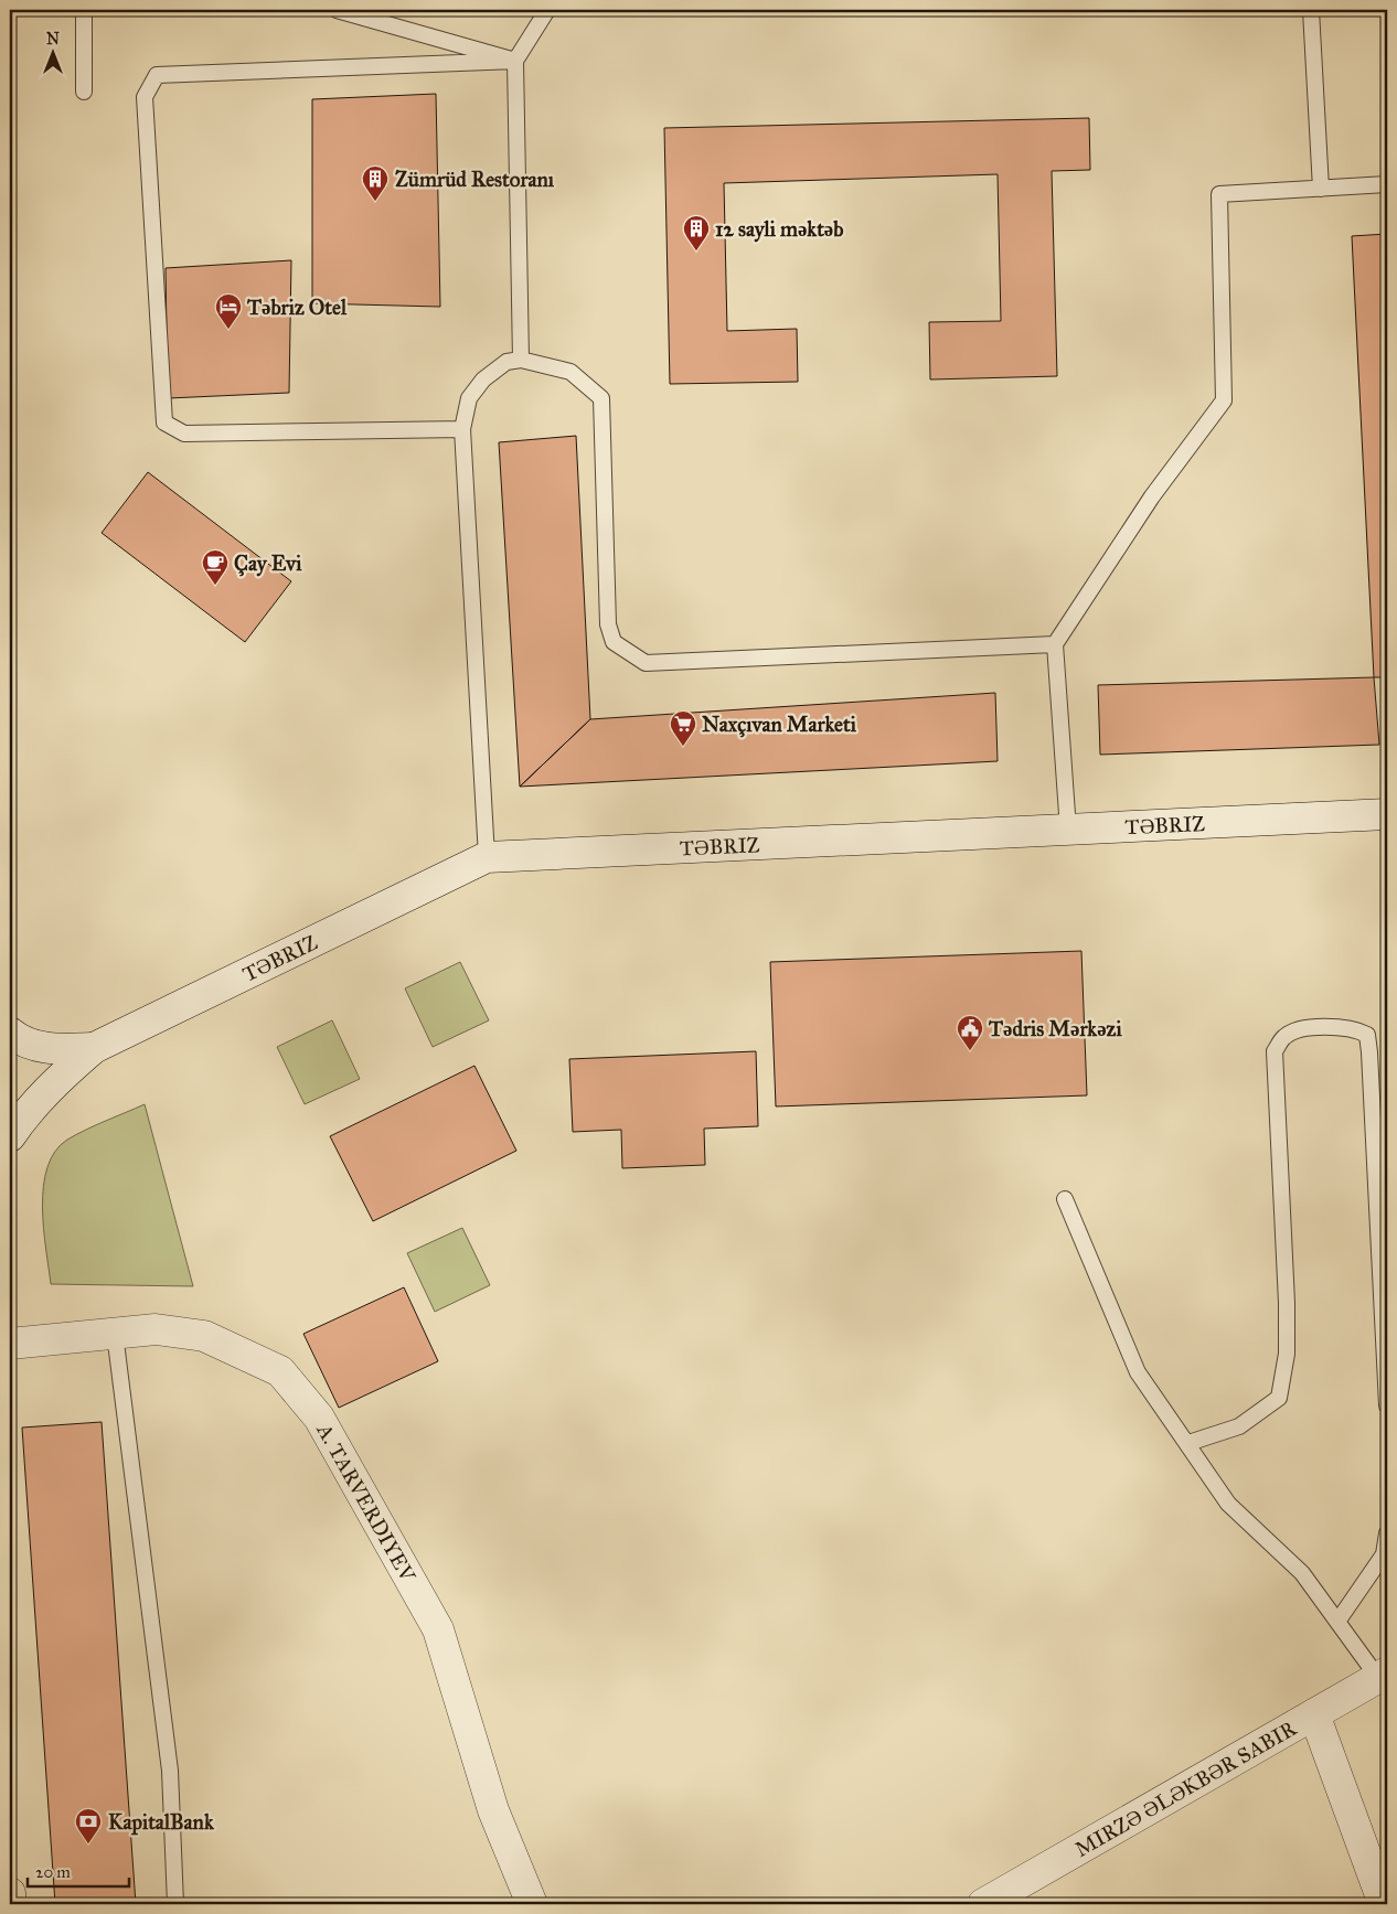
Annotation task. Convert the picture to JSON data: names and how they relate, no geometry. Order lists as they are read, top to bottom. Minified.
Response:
{"streets":{"main road":["TƏBRIZ","A. TARVERDIYEV","MIRZƏ ƏLƏKBƏR SABIR"]},"places":{"building":["Zümrüd Restoranı","12 sayli məktəb"],"hotel":["Təbriz Otel"],"cafe":["Çay Evi"],"supermarket":["Naxçıvan Marketi"],"public building":["Tədris Mərkəzi"],"bank":["KapitalBank"]},"scale_bar":"20 m","north":"top"}
